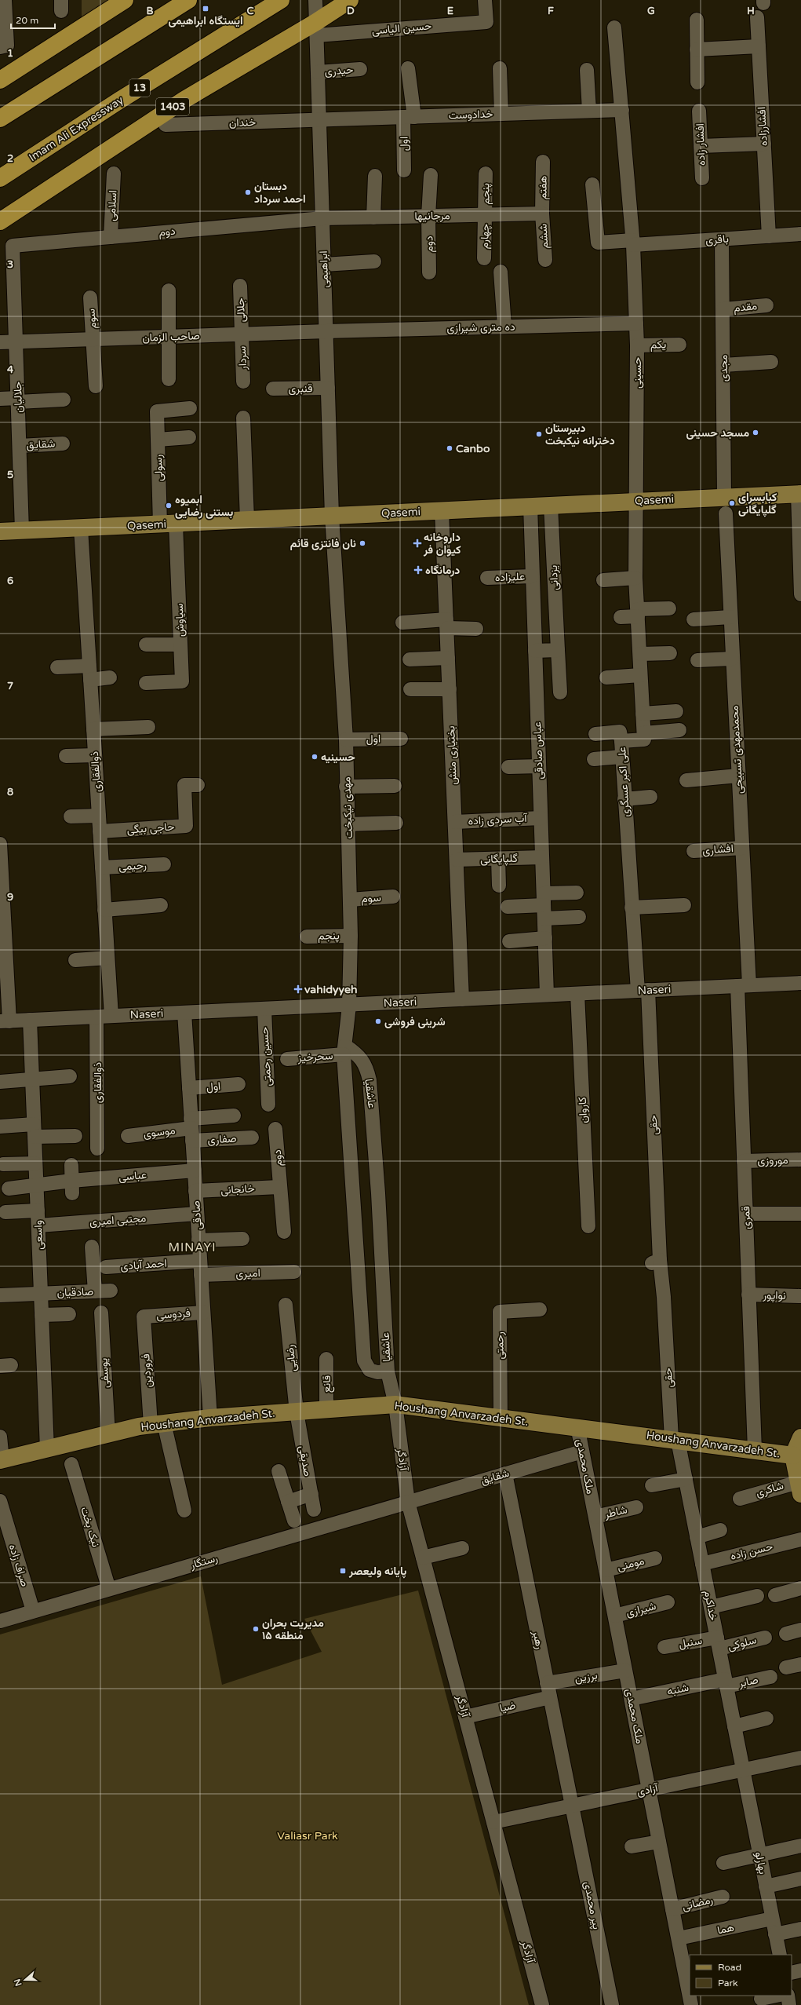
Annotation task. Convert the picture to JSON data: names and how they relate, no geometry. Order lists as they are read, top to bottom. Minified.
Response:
{"streets":{"highway":["13","1403","Imam Ali Expressway"],"main road":["Qasemi","Houshang Anvarzadeh St."],"street":["حسین الیاسی","حیدری","خدادوست","خندان","افشارزاده","اول","افشار زاده","هفتم","پنجم","اسلامی","مرجانیها","دوم","چهارم","ششم","باقری","ابراهیمی","مقدم","جلالی","سوم","ده متری شیرازی","صاحب الزمان","یکم","سردار","مجدی","حسینی","قنبری","جلالیان","شقایق","رسولی","علیزاده","یزدانی","سیاوش","محمدمهدی تسبیحی","عباس صادقی","بختیاری منش","ذوالفقاری","علی اکبر عسگری","مهدی نیکبخت","آب سردی زاده","حاجی بیگی","افشاری","گلپایگانی","رحیمی","Naseri","حسین رحمتی","سحرخیز","عاشقیا","کاروان","حقی","موسوی","صفاری","موروزی","عباسی","خانجانی","صادقی","قمری","مجتبی امیری","واسعی","احمد آبادی","امیری","صادقیان","نواپور","فردوسی","رحمتی","رضایی","فروردین","یوسفی","قانع","آزادگر","صدیقی","ملک محمدی","شاکری","شاطر","نیک بخت","حسن زاده","رستگار","مومنی","صراف زاده","خداکرم","شیرازی","رهبر","سنبل","سلوکی","برزین","صابر","شنبه","ضیا","آزادی","بهارلو","رمضانی","پیر محمدی","هما"]},"crossings":[["حسین الیاسی","1403"],["حسین الیاسی","ابراهیمی"],["حیدری","ابراهیمی"],["1403","ابراهیمی"],["خدادوست","خندان"],["خدادوست","اول"],["خدادوست","ابراهیمی"],["خندان","ابراهیمی"],["افشارزاده","باقری"],["اول","مهدی نیکبخت"],["اول","صادقی"],["هفتم","مرجانیها"],["هفتم","ششم"],["پنجم","مرجانیها"],["پنجم","چهارم"],["پنجم","مهدی نیکبخت"],["اسلامی","دوم"],["مرجانیها","دوم"],["مرجانیها","چهارم"],["مرجانیها","ششم"],["مرجانیها","ابراهیمی"],["دوم","ابراهیمی"],["دوم","جلالیان"],["دوم","خانجانی"],["باقری","مجدی"],["باقری","حسینی"],["ابراهیمی","ده متری شیرازی"],["ابراهیمی","صاحب الزمان"],["ابراهیمی","قنبری"],["ابراهیمی","Qasemi"],["ابراهیمی","مهدی نیکبخت"],["مقدم","مجدی"],["جلالی","صاحب الزمان"],["جلالی","سردار"],["سوم","صاحب الزمان"],["سوم","مهدی نیکبخت"],["ده متری شیرازی","صاحب الزمان"],["ده متری شیرازی","حسینی"],["صاحب الزمان","سردار"],["صاحب الزمان","جلالیان"],["یکم","حسینی"],["مجدی","Qasemi"],["مجدی","محمدمهدی تسبیحی"],["حسینی","Qasemi"],["جلالیان","شقایق"],["جلالیان","Qasemi"],["شقایق","آزادگر"],["شقایق","ملک محمدی"],["شقایق","رستگار"],["شقایق","رهبر"],["رسولی","Qasemi"],["رسولی","سیاوش"],["Qasemi","یزدانی"],["Qasemi","سیاوش"],["Qasemi","محمدمهدی تسبیحی"],["Qasemi","عباس صادقی"],["Qasemi","بختیاری منش"],["Qasemi","ذوالفقاری"],["Qasemi","مهدی نیکبخت"],["علیزاده","عباس صادقی"],["محمدمهدی تسبیحی","افشاری"],["محمدمهدی تسبیحی","Naseri"],["محمدمهدی تسبیحی","قمری"],["عباس صادقی","آب سردی زاده"],["عباس صادقی","گلپایگانی"],["عباس صادقی","Naseri"],["بختیاری منش","آب سردی زاده"],["بختیاری منش","گلپایگانی"],["بختیاری منش","Naseri"],["ذوالفقاری","حاجی بیگی"],["ذوالفقاری","رحیمی"],["ذوالفقاری","Naseri"],["علی اکبر عسگری","Naseri"],["علی اکبر عسگری","حقی"],["مهدی نیکبخت","Naseri"],["مهدی نیکبخت","عاشقیا"],["Naseri","حسین رحمتی"],["Naseri","عاشقیا"],["Naseri","کاروان"],["Naseri","حقی"],["Naseri","صادقی"],["Naseri","قمری"],["Naseri","واسعی"],["سحرخیز","عاشقیا"],["عاشقیا","آزادگر"],["حقی","Houshang Anvarzadeh St."],["حقی","خداکرم"],["موسوی","صفاری"],["موسوی","صادقی"],["صفاری","صادقی"],["موروزی","قمری"],["عباسی","صادقی"],["عباسی","واسعی"],["خانجانی","صادقی"],["صادقی","مجتبی امیری"],["صادقی","احمد آبادی"],["صادقی","امیری"],["صادقی","فردوسی"],["صادقی","Houshang Anvarzadeh St."],["قمری","نواپور"],["قمری","Houshang Anvarzadeh St."],["مجتبی امیری","واسعی"],["واسعی","صادقیان"],["واسعی","Houshang Anvarzadeh St."],["فردوسی","فروردین"],["رحمتی","Houshang Anvarzadeh St."],["رضایی","Houshang Anvarzadeh St."],["رضایی","صدیقی"],["فروردین","Houshang Anvarzadeh St."],["یوسفی","Houshang Anvarzadeh St."],["قانع","Houshang Anvarzadeh St."],["Houshang Anvarzadeh St.","آزادگر"],["Houshang Anvarzadeh St.","صدیقی"],["Houshang Anvarzadeh St.","ملک محمدی"],["Houshang Anvarzadeh St.","خداکرم"],["آزادگر","رستگار"],["آزادگر","ضیا"],["آزادگر","آزادی"],["ملک محمدی","شاطر"],["ملک محمدی","مومنی"],["ملک محمدی","شیرازی"],["ملک محمدی","برزین"],["ملک محمدی","شنبه"],["ملک محمدی","آزادی"],["ملک محمدی","رمضانی"],["ملک محمدی","هما"],["نیک بخت","رستگار"],["حسن زاده","خداکرم"],["رستگار","صراف زاده"],["خداکرم","سنبل"],["خداکرم","سلوکی"],["خداکرم","صابر"],["خداکرم","شنبه"],["خداکرم","آزادی"],["خداکرم","بهارلو"],["رهبر","برزین"],["رهبر","ضیا"],["رهبر","آزادی"],["رهبر","پیر محمدی"],["سنبل","سلوکی"],["صابر","شنبه"],["آزادی","بهارلو"],["آزادی","پیر محمدی"],["بهارلو","هما"]],"districts":["MINAYI"],"parks":["Valiasr Park"],"places":{"transit":["ایستگاه ابراهیمی","پایانه ولیعصر"],"other":["دبستان احمد سرداد","مسجد حسینی","دبیرستان دخترانه نیکبخت","Canbo","کبابسرای گلپایگانی","ابمیوه بستنی رضایی","نان فانتزی قائم","حسینیه","شرینی فروشی","مدیریت بحران منطقه ۱۵"],"health":["داروخانه کیوان فر","درمانگاه","vahidyyeh"]},"legend":["Road","Park"],"scale_bar":"20 m","north":"left","grid":{"columns":["B","C","D","E","F","G","H"],"rows":["1","2","3","4","5","6","7","8","9"]}}
